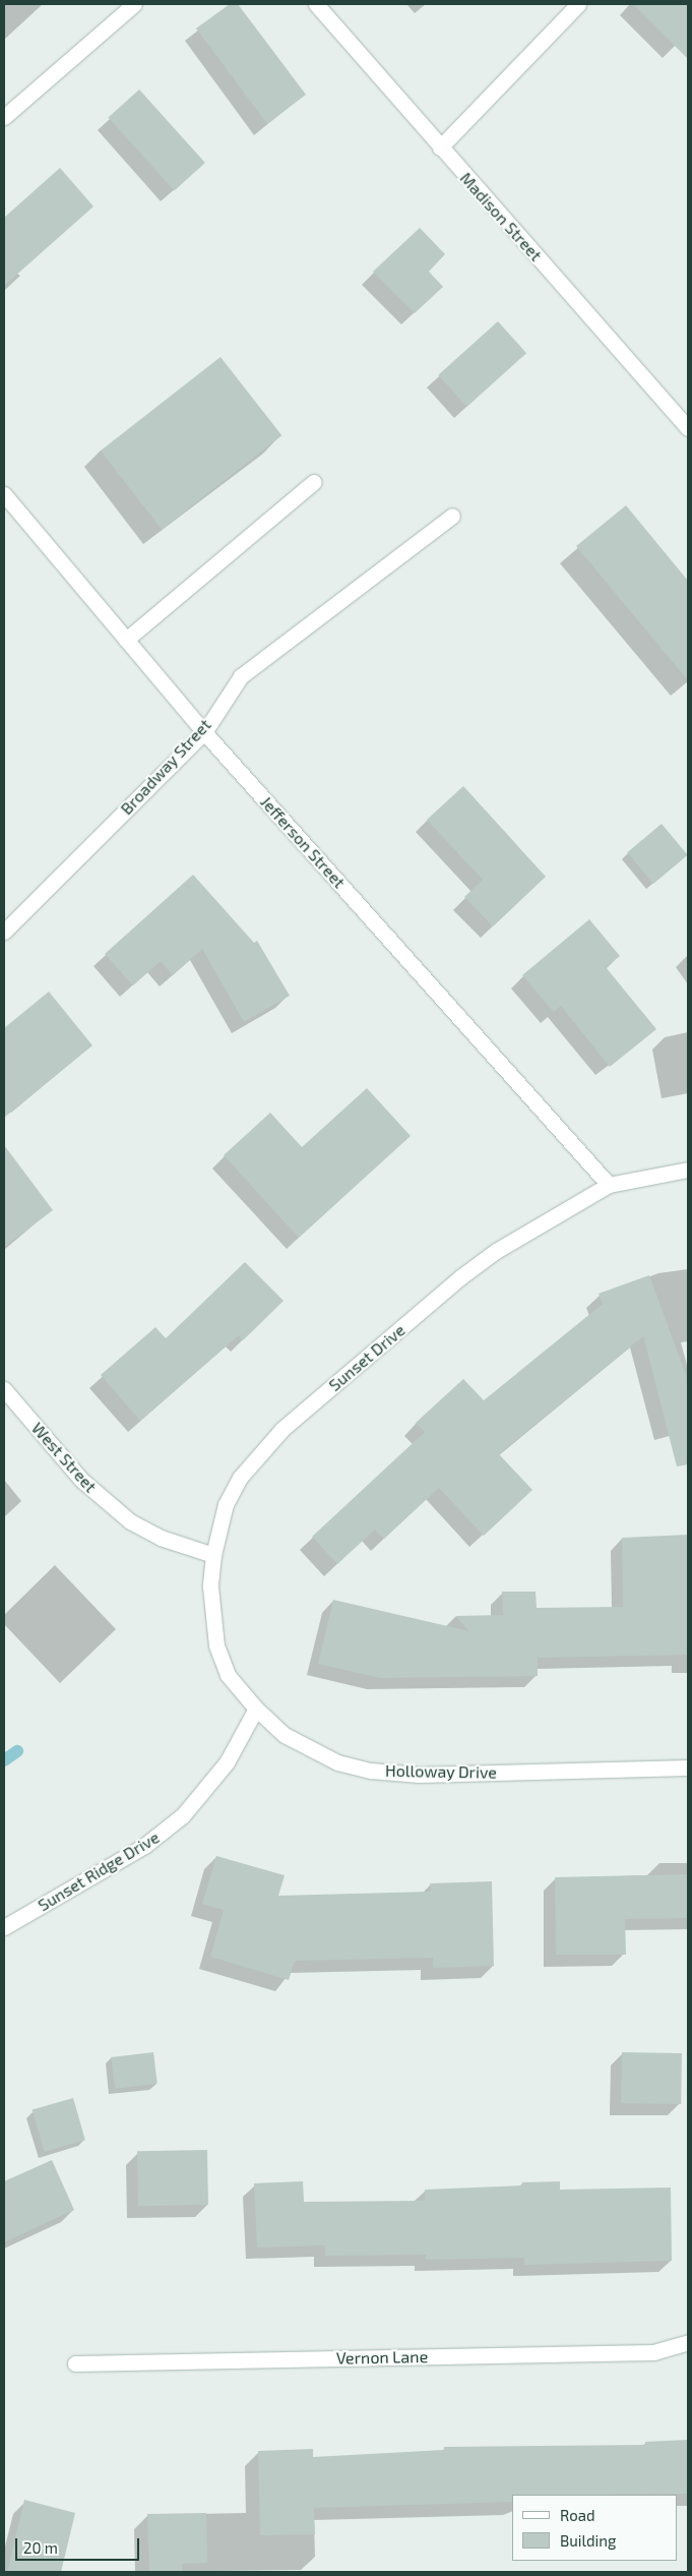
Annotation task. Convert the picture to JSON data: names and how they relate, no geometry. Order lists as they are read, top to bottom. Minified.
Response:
{"streets":{"street":["Madison Street","Broadway Street","Jefferson Street","Sunset Drive","West Street","Holloway Drive","Sunset Ridge Drive","Vernon Lane"]},"crossings":[["Broadway Street","Jefferson Street"],["Jefferson Street","Sunset Drive"],["Sunset Drive","West Street"],["Sunset Drive","Holloway Drive"],["Holloway Drive","Sunset Ridge Drive"]],"legend":["Road","Building"],"scale_bar":"20 m"}
